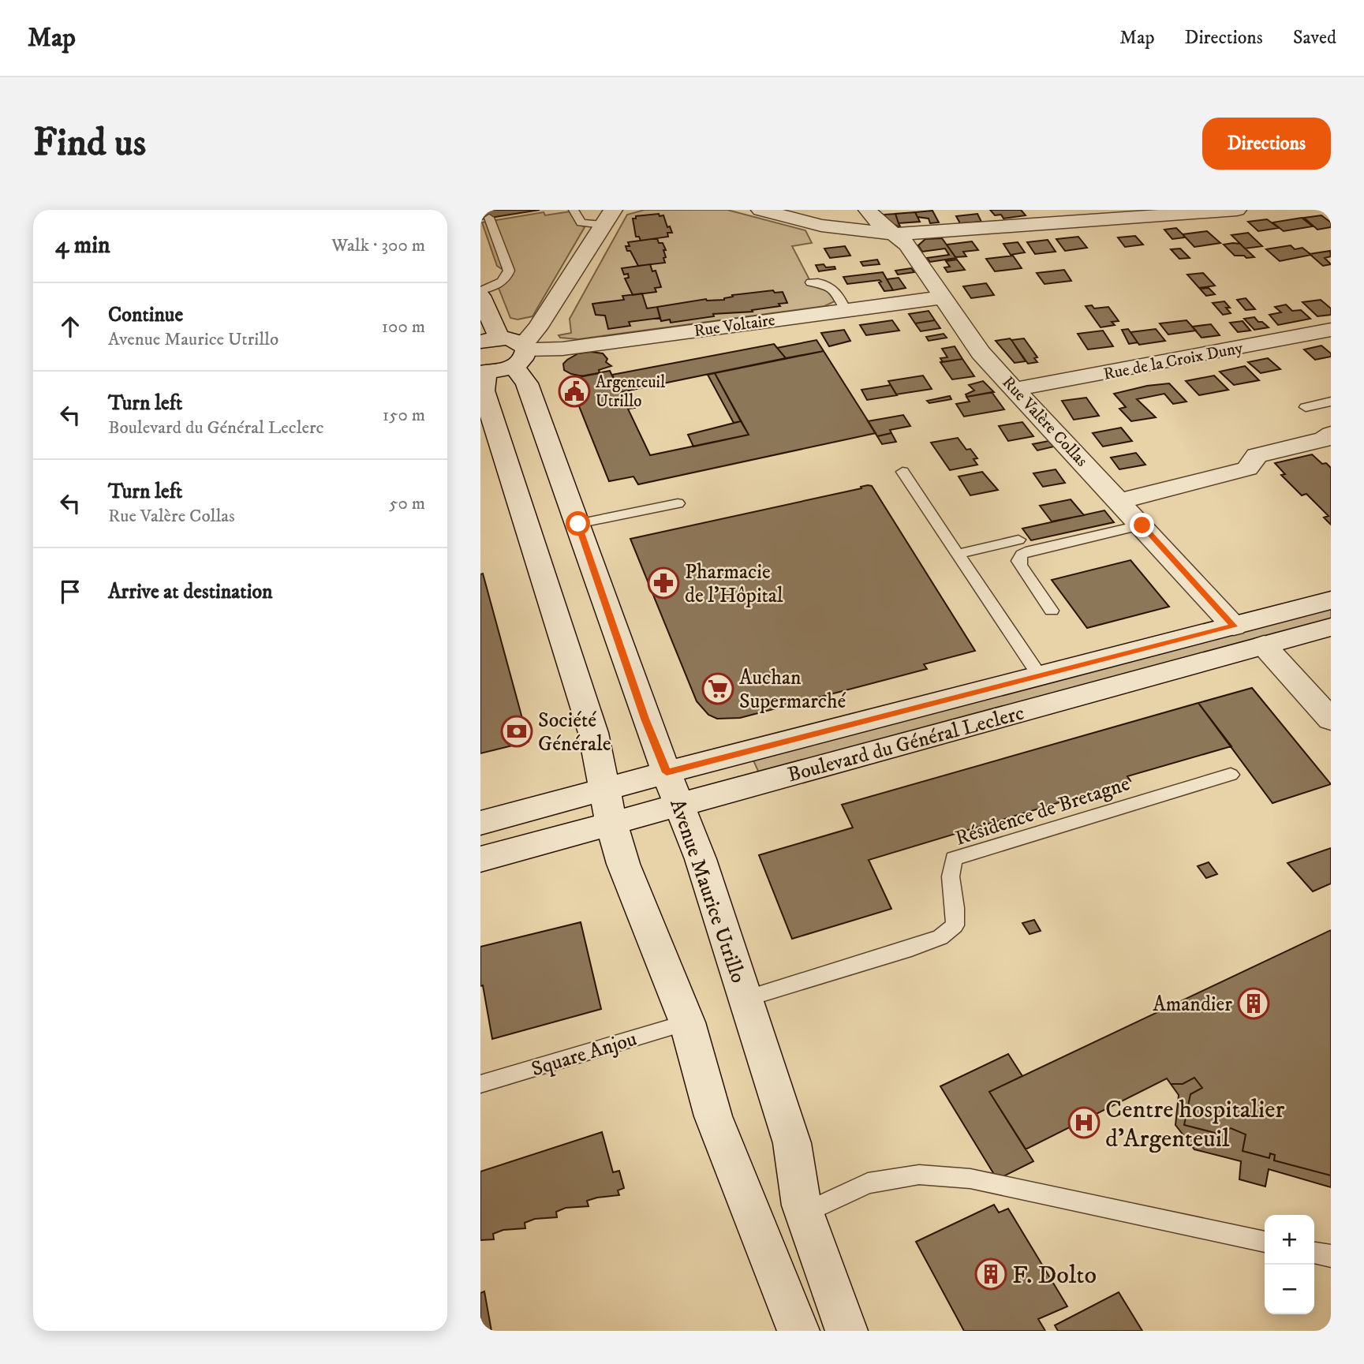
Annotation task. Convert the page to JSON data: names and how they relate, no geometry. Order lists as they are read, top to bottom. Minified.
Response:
{"streets":{"street":["Rue Voltaire","Rue de la Croix Duny","Rue Valère Collas","Boulevard du Général Leclerc","Avenue Maurice Utrillo"],"lane":["Résidence de Bretagne","Square Anjou"]},"crossings":[["Rue Voltaire","Rue Valère Collas"],["Rue Voltaire","Avenue Maurice Utrillo"],["Rue de la Croix Duny","Rue Valère Collas"],["Rue Valère Collas","Boulevard du Général Leclerc"],["Boulevard du Général Leclerc","Avenue Maurice Utrillo"],["Résidence de Bretagne","Avenue Maurice Utrillo"]],"places":{"public building":["Argenteuil Utrillo"],"pharmacy":["Pharmacie de l'Hôpital"],"supermarket":["Auchan Supermarché"],"bank":["Société Générale"],"building":["Amandier","F. Dolto"],"hospital":["Centre hospitalier d'Argenteuil"]},"page":{"header":"Map","nav":["Map","Directions","Saved"],"buttons":"Directions","title":"Find us","heading":["4 min","Walk · 300 m"],"list":[["Continue","Avenue Maurice Utrillo","100 m"],["Turn left","Boulevard du Général Leclerc","150 m"],["Turn left","Rue Valère Collas","50 m"],"Arrive at destination"],"map_buttons":["+","−"]}}
